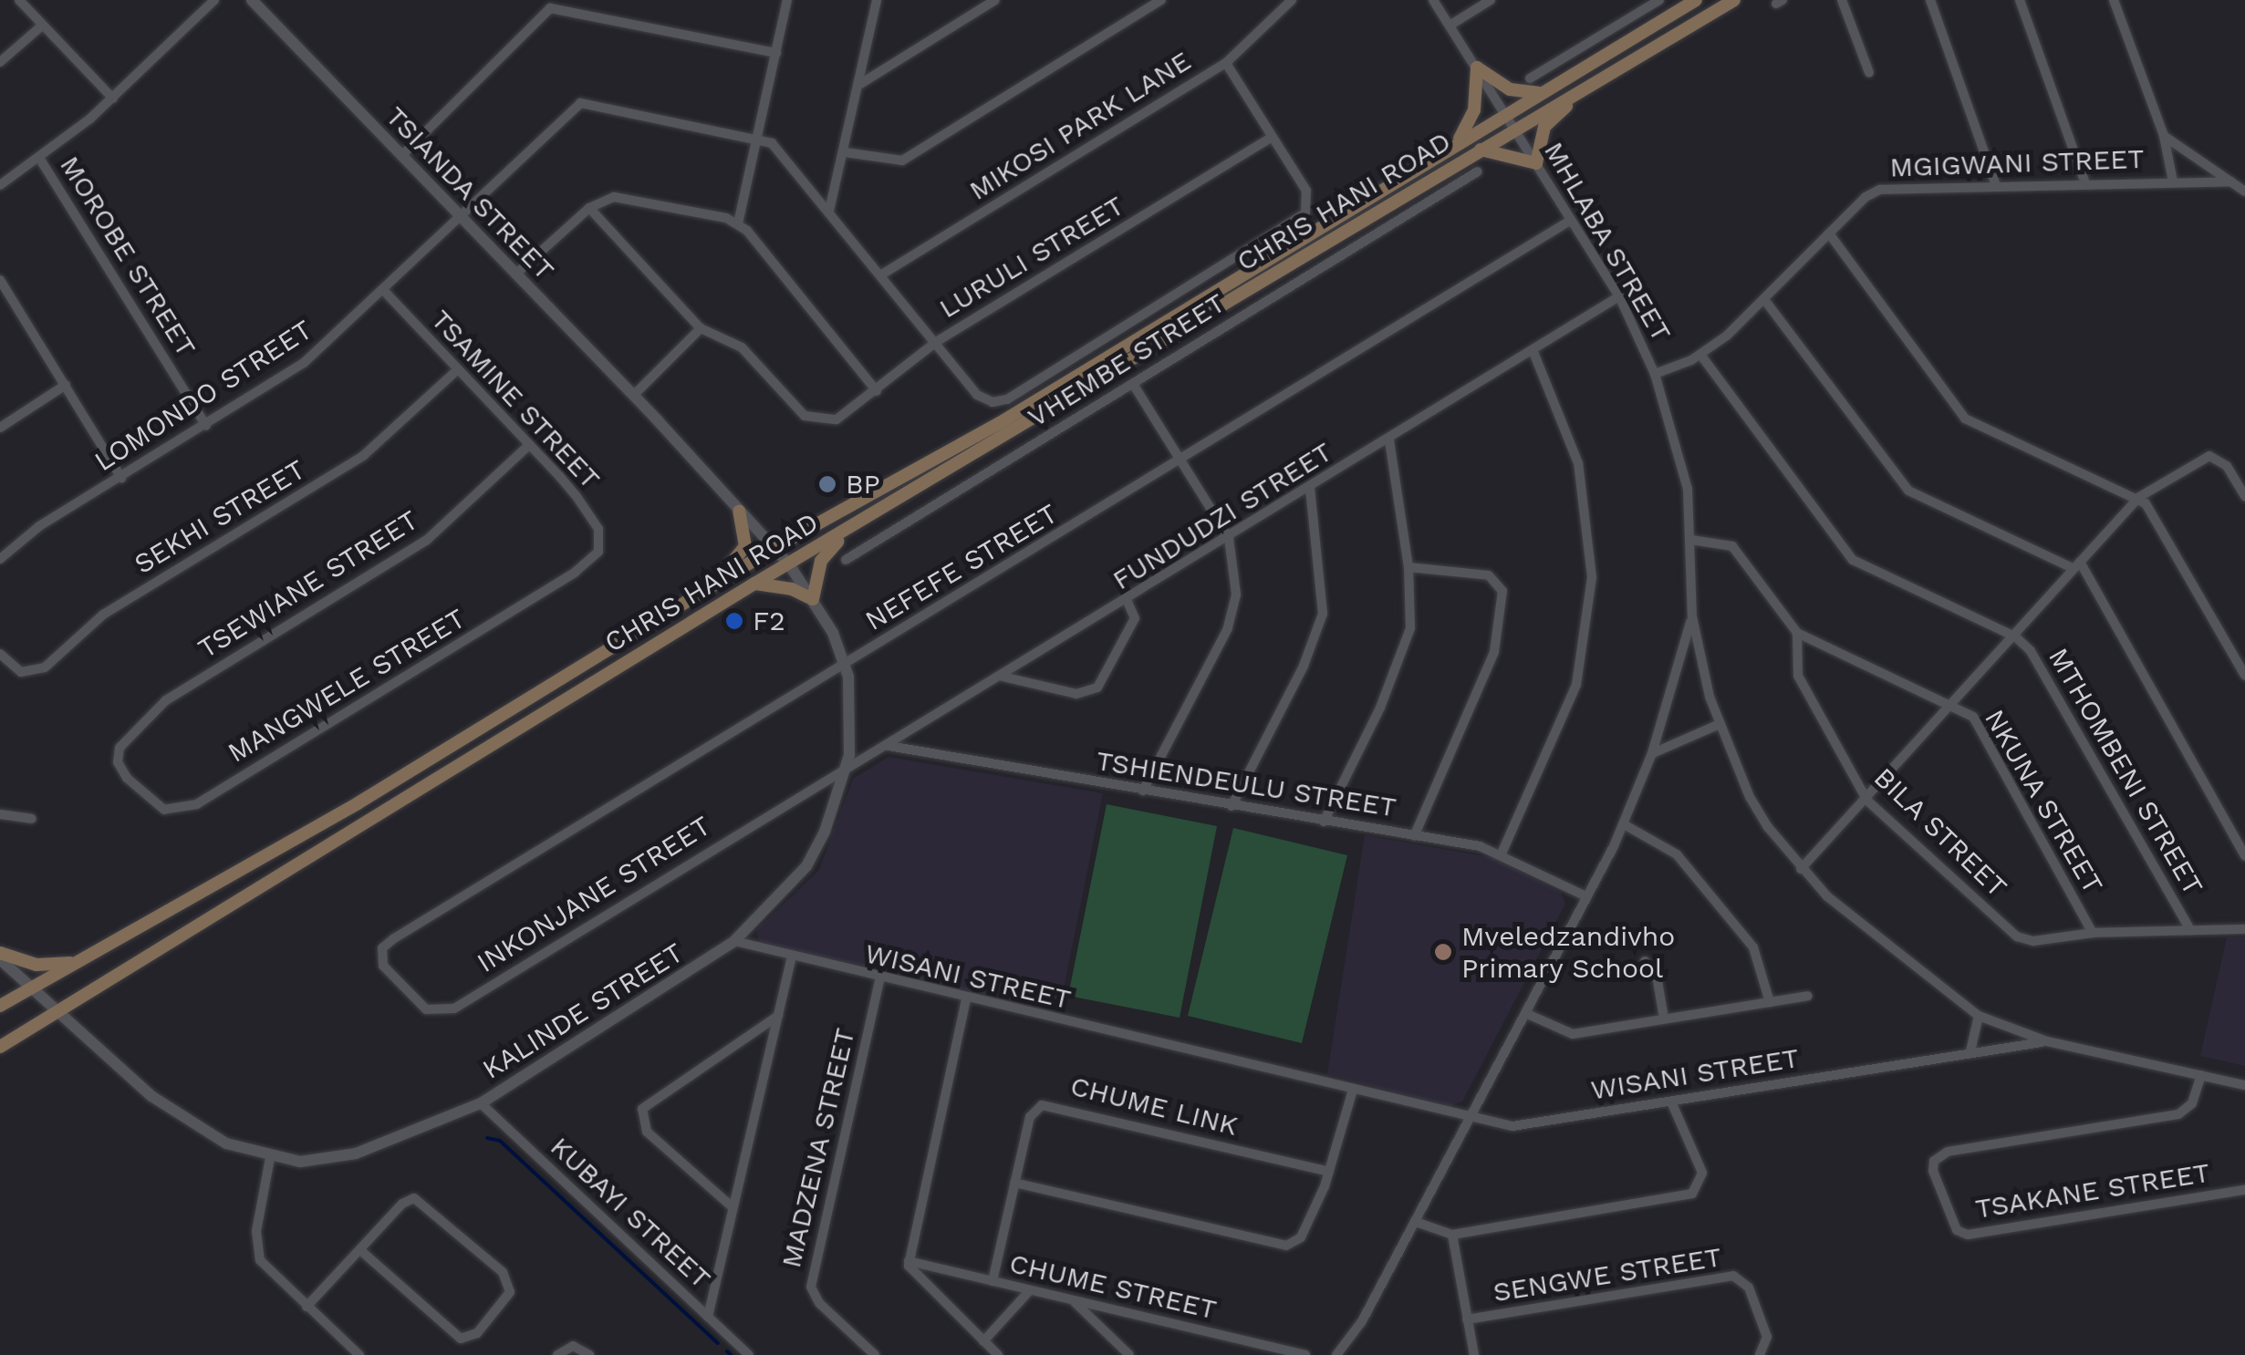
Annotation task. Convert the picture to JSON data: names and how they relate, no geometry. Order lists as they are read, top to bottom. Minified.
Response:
{"streets":{"main road":["CHRIS HANI ROAD"],"street":["MIKOSI PARK LANE","MGIGWANI STREET","TSIANDA STREET","MHLABA STREET","MOROBE STREET","LURULI STREET","VHEMBE STREET","LOMONDO STREET","TSAMINE STREET","FUNDUDZI STREET","SEKHI STREET","NEFEFE STREET","TSEWIANE STREET","MANGWELE STREET","MTHOMBENI STREET","TSHIENDEULU STREET","NKUNA STREET","BILA STREET","INKONJANE STREET","WISANI STREET","KALINDE STREET","CHUME LINK","MADZENA STREET","TSAKANE STREET","KUBAYI STREET","SENGWE STREET","CHUME STREET"]},"crossings":[["MGIGWANI STREET","MHLABA STREET"],["MGIGWANI STREET","MTHOMBENI STREET"],["TSIANDA STREET","CHRIS HANI ROAD"],["TSIANDA STREET","LOMONDO STREET"],["TSIANDA STREET","KALINDE STREET"],["CHRIS HANI ROAD","MHLABA STREET"],["CHRIS HANI ROAD","KALINDE STREET"],["MHLABA STREET","FUNDUDZI STREET"],["MHLABA STREET","NEFEFE STREET"],["MHLABA STREET","WISANI STREET"],["MHLABA STREET","TSAKANE STREET"],["MOROBE STREET","LOMONDO STREET"],["LOMONDO STREET","TSAMINE STREET"],["TSAMINE STREET","SEKHI STREET"],["TSAMINE STREET","TSEWIANE STREET"],["TSAMINE STREET","MANGWELE STREET"],["FUNDUDZI STREET","TSHIENDEULU STREET"],["FUNDUDZI STREET","INKONJANE STREET"],["FUNDUDZI STREET","KALINDE STREET"],["NEFEFE STREET","INKONJANE STREET"],["NEFEFE STREET","KALINDE STREET"],["TSEWIANE STREET","MANGWELE STREET"],["MTHOMBENI STREET","BILA STREET"],["NKUNA STREET","BILA STREET"],["INKONJANE STREET","KALINDE STREET"],["WISANI STREET","KALINDE STREET"],["WISANI STREET","MADZENA STREET"],["KALINDE STREET","KUBAYI STREET"],["CHUME LINK","CHUME STREET"]],"places":["BP","F2","Mveledzandivho Primary School"]}
